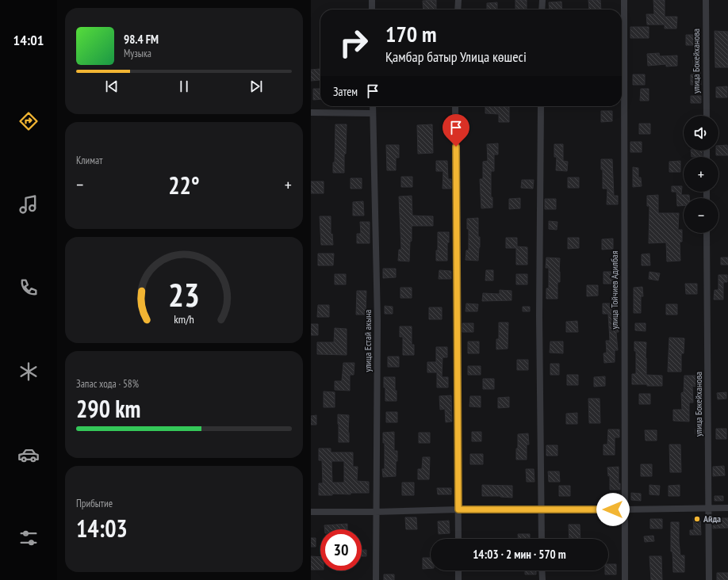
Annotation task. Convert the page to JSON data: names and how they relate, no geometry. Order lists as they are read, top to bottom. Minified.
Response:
{"streets":{"street":["улица Бокейханова","улица Тойчиев Адилбая","улица Естай акына"]},"places":["Айда"],"page":{"tabs":"14:01","turn":["170 m","Қамбар батыр Улица көшесі"],"song":["98.4 FM","Музыка"],"then":"Затем","map_buttons":["+","−"],"tile":["Климат",["Запас хода · 58%","290 km"],["Прибытие","14:03"]],"heat":["−","22°","+"],"limit":"30","trip":"14:03 · 2 мин · 570 m","gauge":["23","km/h"]}}
